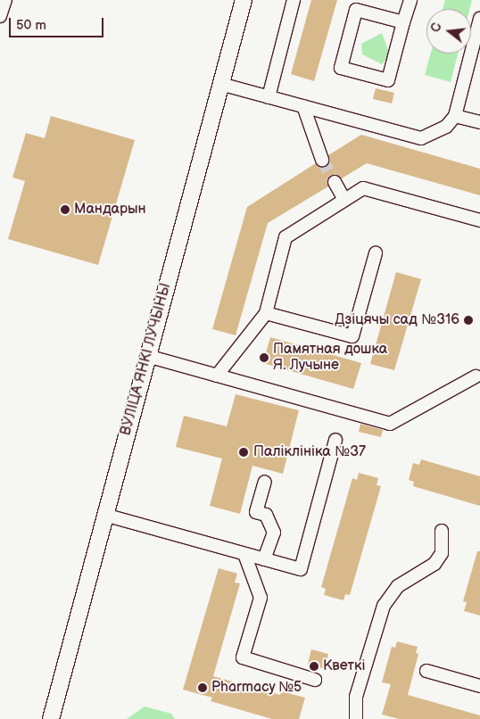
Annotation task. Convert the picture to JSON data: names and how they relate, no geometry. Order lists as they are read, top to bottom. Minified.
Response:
{"streets":{"main road":["ВУЛІЦА ЯНКІ ЛУЧЫНЫ"]},"places":["Мандарын","Дзіцячы сад №316","Памятная дошка Я. Лучыне","Паліклініка №37","Кветкі","Pharmacy №5"],"scale_bar":"50 m","north":"left"}
